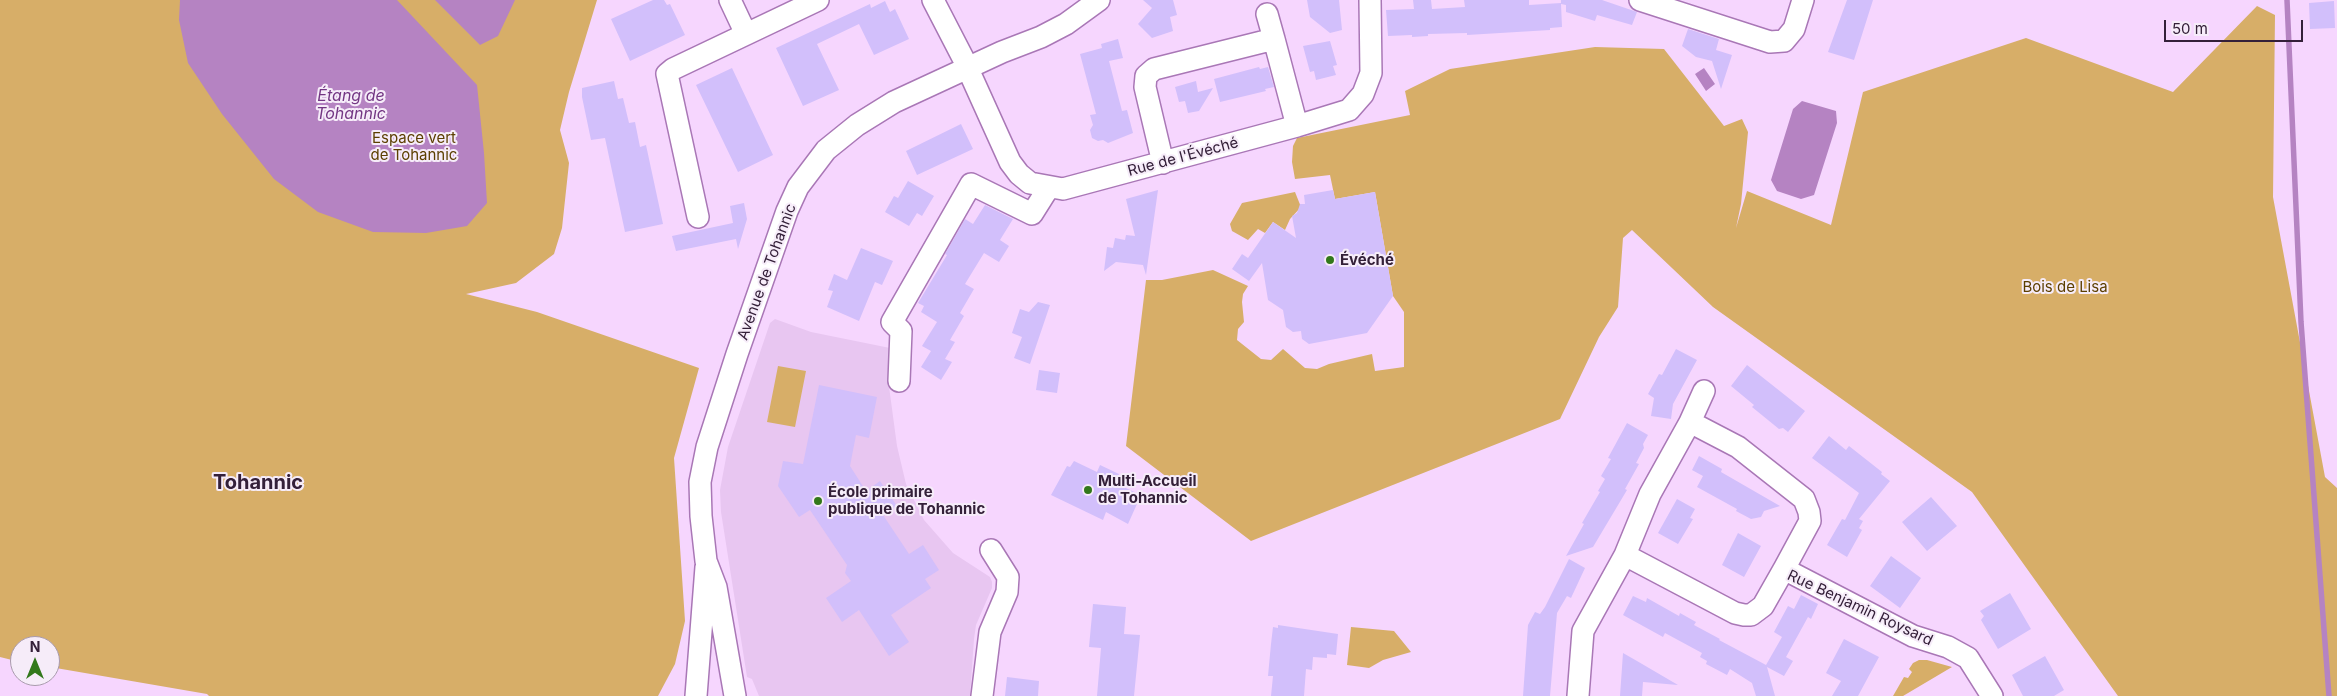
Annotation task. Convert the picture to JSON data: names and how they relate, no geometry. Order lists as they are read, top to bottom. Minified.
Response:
{"streets":{"street":["Rue de l'Évéché","Avenue de Tohannic","Rue Benjamin Roysard"]},"crossings":[["Rue de l'Évéché","Avenue de Tohannic"]],"districts":["Tohannic"],"water":["Étang de Tohannic"],"parks":["Espace vert de Tohannic","Bois de Lisa"],"places":["Évéché","Multi-Accueil de Tohannic","École primaire publique de Tohannic"],"scale_bar":"50 m","north":"top"}
